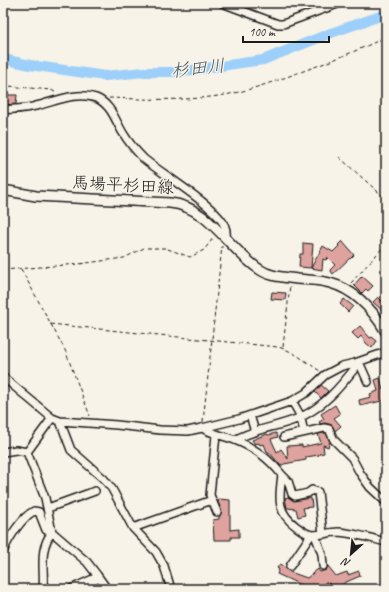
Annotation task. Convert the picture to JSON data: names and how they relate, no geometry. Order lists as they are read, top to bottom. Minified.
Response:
{"streets":{"main road":["馬場平杉田線"]},"water":["杉田川"],"scale_bar":"100 m","north":"bottom left"}
